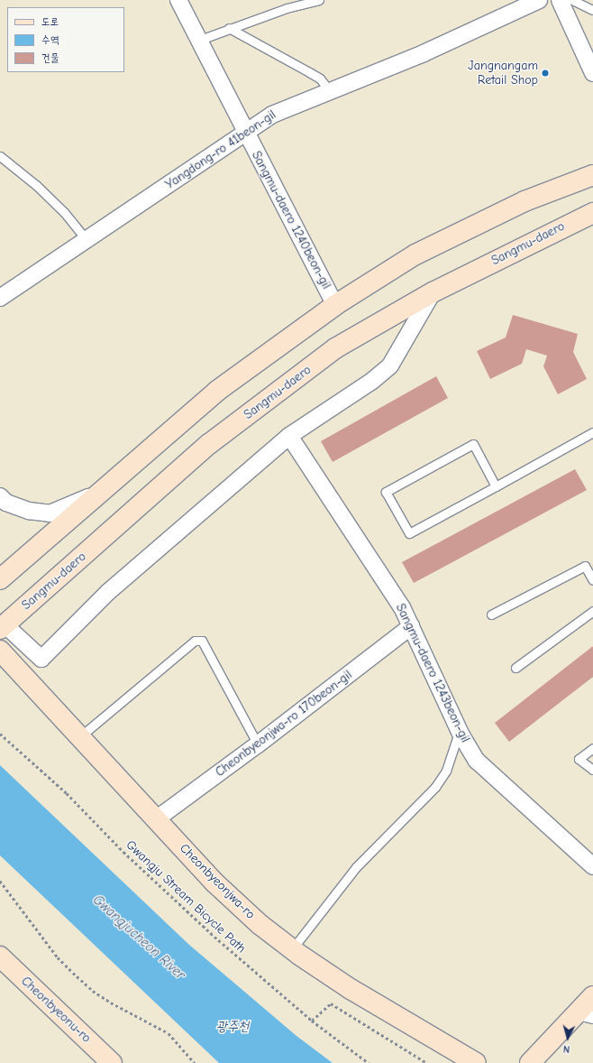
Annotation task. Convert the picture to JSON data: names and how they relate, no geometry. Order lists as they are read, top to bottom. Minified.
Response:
{"streets":{"street":["Yangdong-ro 41beon-gil","Sangmu-daero 1240beon-gil","Sangmu-daero","Sangmu-daero 1243beon-gil","Cheonbyeonjwa-ro 170beon-gil","Cheonbyeonjwa-ro","Cheonbyeonu-ro"],"path":["Gwangju Stream Bicycle Path"]},"crossings":[["Yangdong-ro 41beon-gil","Sangmu-daero 1240beon-gil"],["Sangmu-daero 1243beon-gil","Cheonbyeonjwa-ro 170beon-gil"],["Cheonbyeonjwa-ro 170beon-gil","Cheonbyeonjwa-ro"]],"water":["Gwangjucheon River","광주천"],"places":["Jangnangam Retail Shop"],"legend":["도로","수역","건물"],"north":"bottom"}
